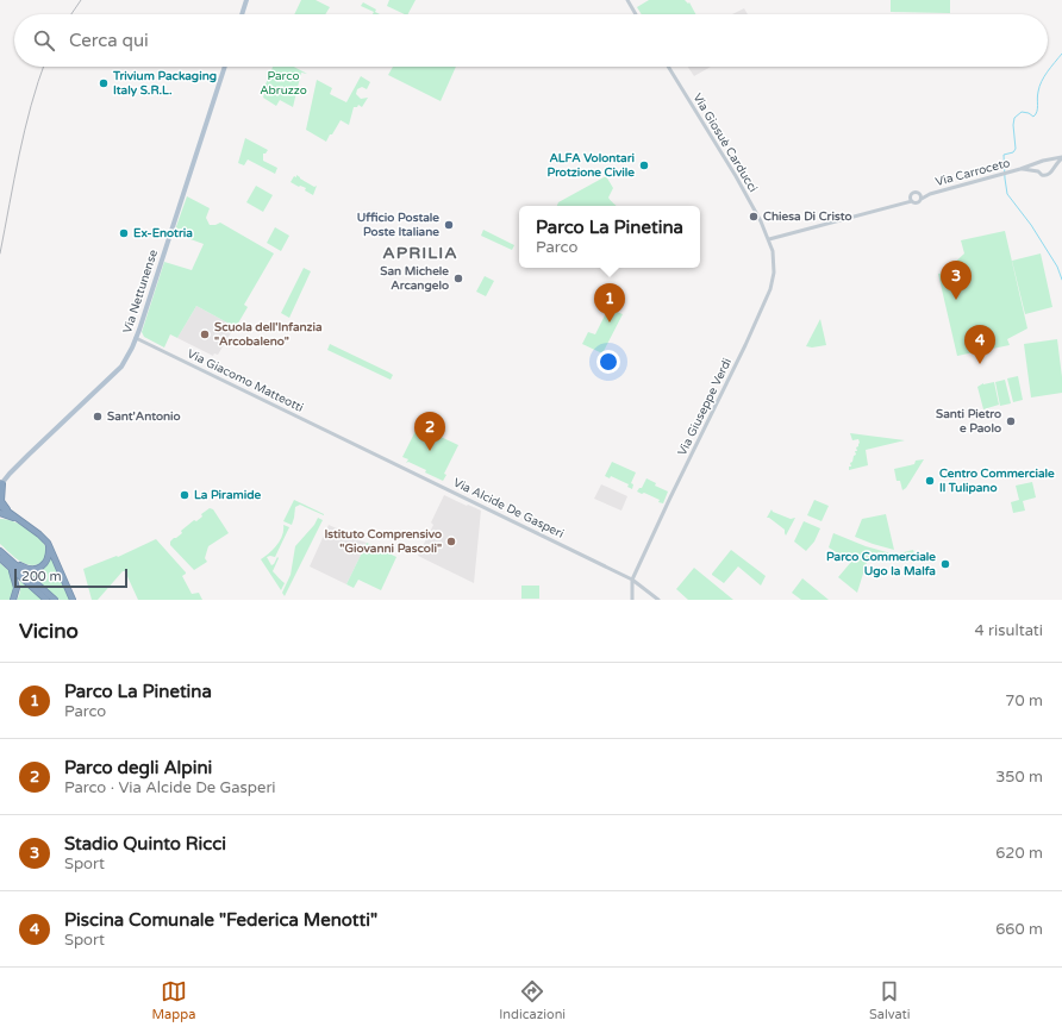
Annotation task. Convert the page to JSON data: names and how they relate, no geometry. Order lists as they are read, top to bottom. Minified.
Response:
{"streets":{"main road":["Via Nettunense"],"street":["Via Giosuè Carducci","Via Carroceto","Via Giacomo Matteotti","Via Giuseppe Verdi","Via Alcide De Gasperi"]},"crossings":[["Via Giosuè Carducci","Via Giuseppe Verdi"],["Via Nettunense","Via Giacomo Matteotti"],["Via Giacomo Matteotti","Via Alcide De Gasperi"],["Via Giuseppe Verdi","Via Alcide De Gasperi"]],"districts":["APRILIA"],"parks":["Parco Abruzzo"],"places":["Trivium Packaging Italy S.R.L.","ALFA Volontari Protzione Civile","Chiesa Di Cristo","Ufficio Postale Poste Italiane","Ex-Enotria","San Michele Arcangelo","Scuola dell'Infanzia \"Arcobaleno\"","Sant'Antonio","Santi Pietro e Paolo","Centro Commerciale Il Tulipano","La Piramide","Istituto Comprensivo \"Giovanni Pascoli\"","Parco Commerciale Ugo la Malfa"],"scale_bar":"200 m","page":{"search":"Cerca qui","popup":["Parco La Pinetina","Parco"],"pins":["3","1","4","2"],"scale":"200 m","heading":["Vicino","4 risultati"],"list":[{"mark":"1","name":"Parco La Pinetina","note":"Parco","value":"70 m"},{"mark":"2","name":"Parco degli Alpini","note":"Parco · Via Alcide De Gasperi","value":"350 m"},{"mark":"3","name":"Stadio Quinto Ricci","note":"Sport","value":"620 m"},{"mark":"4","name":"Piscina Comunale \"Federica Menotti\"","note":"Sport","value":"660 m"}],"nav":["Mappa","Indicazioni","Salvati"]}}
